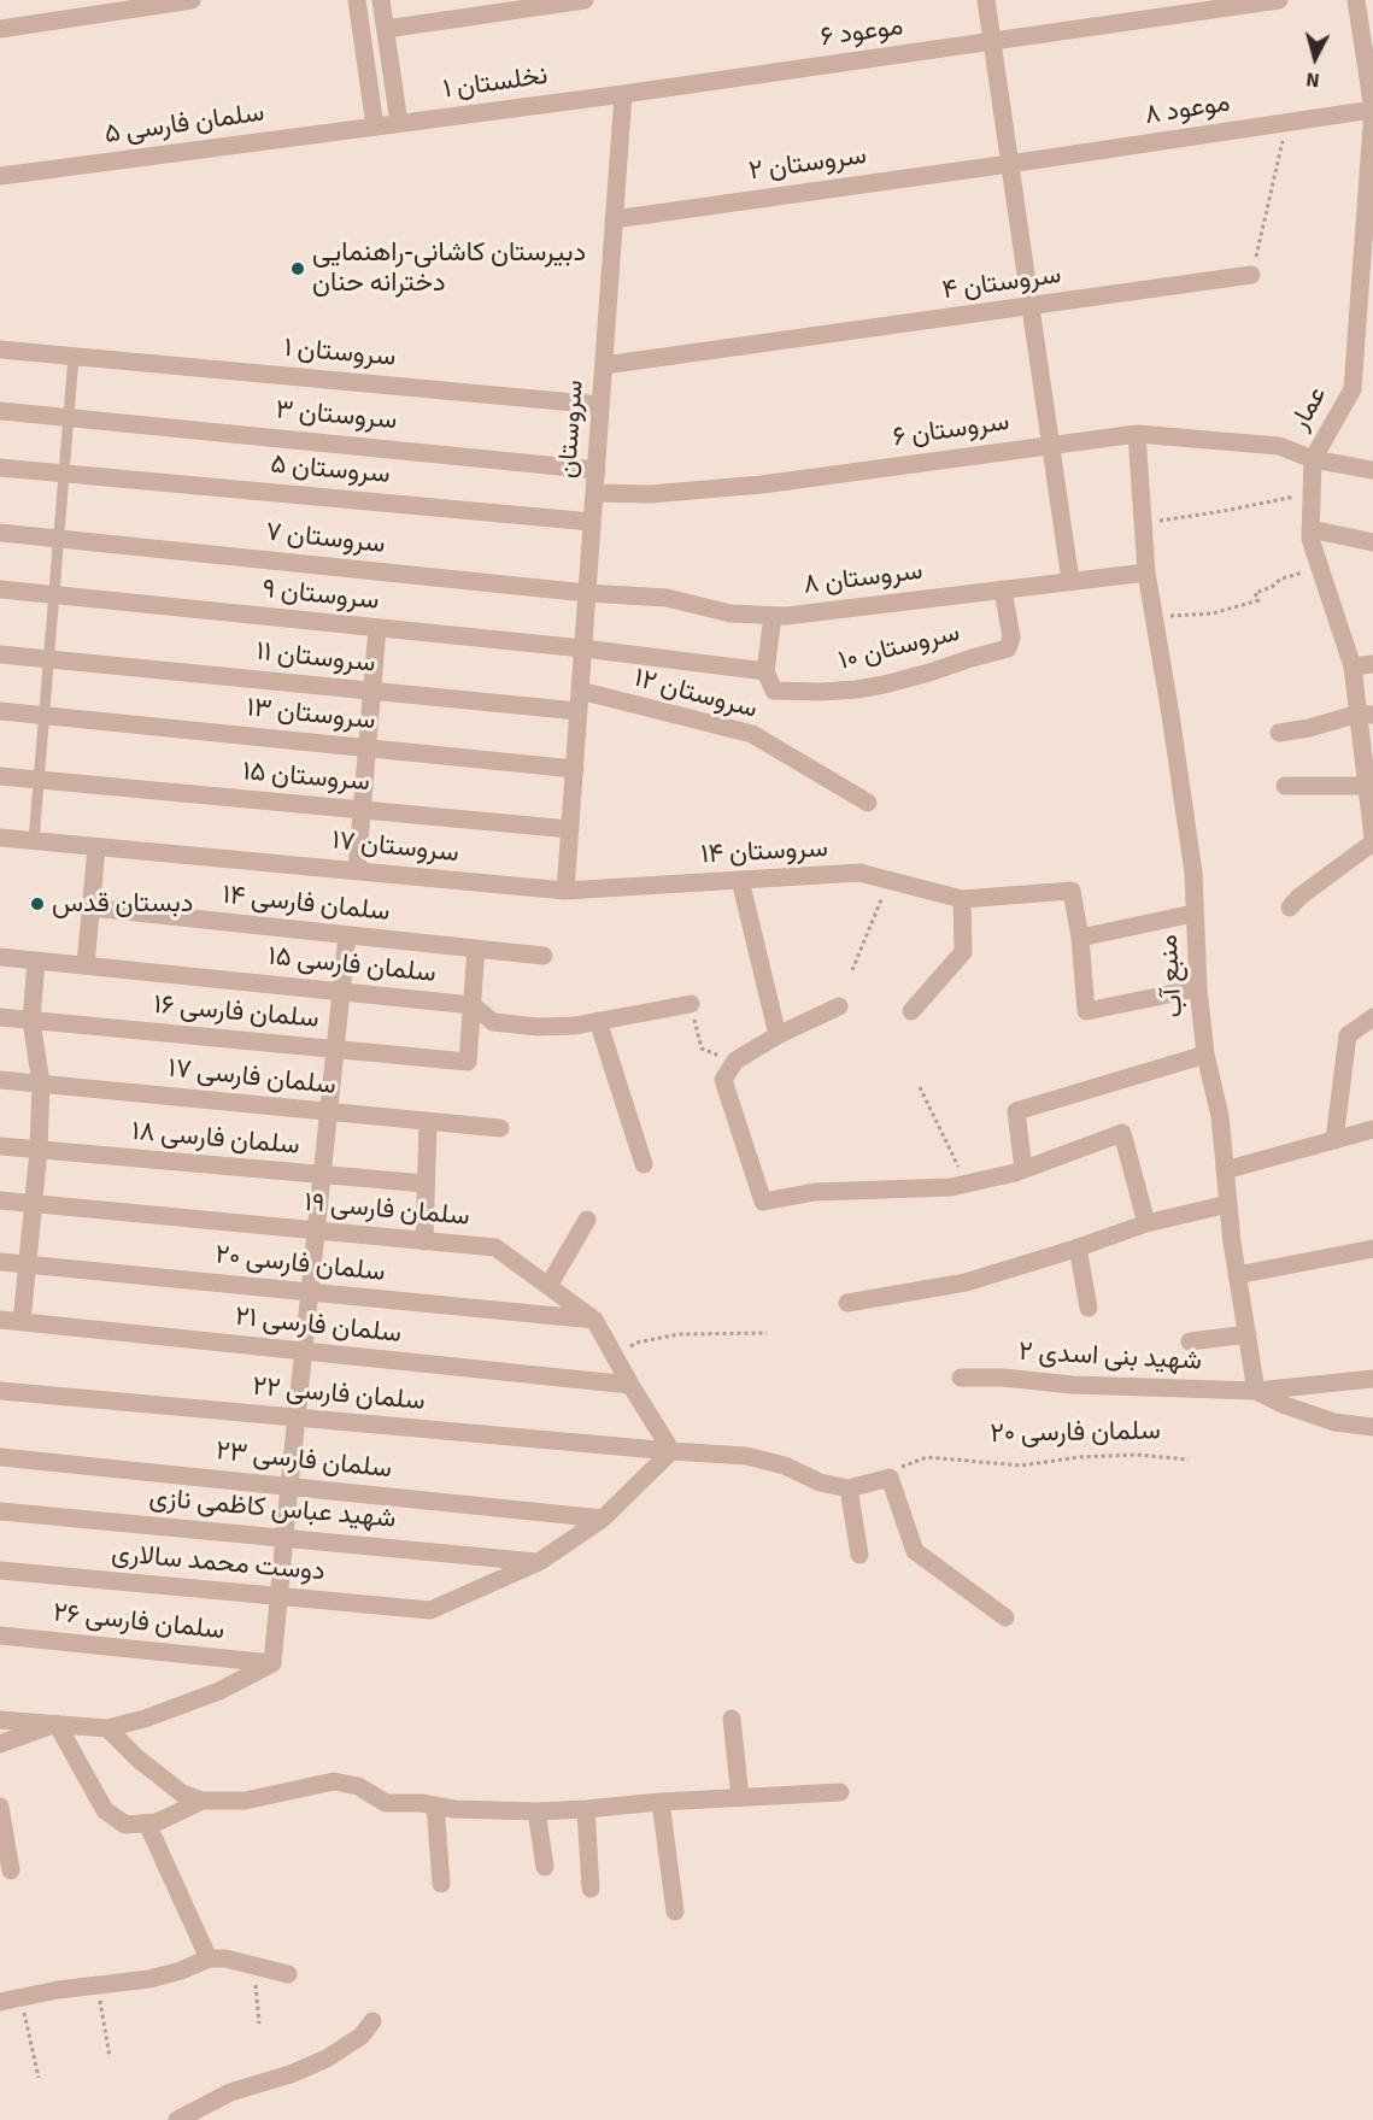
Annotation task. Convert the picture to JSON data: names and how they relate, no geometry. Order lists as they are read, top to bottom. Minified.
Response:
{"streets":{"street":["موعود ۶","نخلستان ۱","موعود ۸","سلمان فارسی ۵","سروستان ۲","سروستان ۴","سروستان ۱","عمار","سروستان ۳","سروستان","سروستان ۶","سروستان ۵","سروستان ۷","سروستان ۸","سروستان ۹","سروستان ۱۰","سروستان ۱۱","سروستان ۱۲","سروستان ۱۳","سروستان ۱۵","سروستان ۱۷","سروستان ۱۴","سلمان فارسی ۱۴","سلمان فارسی ۱۵","منبع آب","سلمان فارسی ۱۶","سلمان فارسی ۱۷","سلمان فارسی ۱۸","سلمان فارسی ۱۹","سلمان فارسی ۲۰","سلمان فارسی ۲۱","شهید بنی اسدی ۲","سلمان فارسی ۲۲","سلمان فارسی ۲۳","شهید عباس کاظمی نازی","دوست محمد سالاری","سلمان فارسی ۲۶"]},"crossings":[["موعود ۶","نخلستان ۱"],["موعود ۶","سروستان"],["نخلستان ۱","سلمان فارسی ۵"],["نخلستان ۱","سروستان"],["موعود ۸","سروستان ۲"],["موعود ۸","عمار"],["سروستان ۲","سروستان"],["سروستان ۴","سروستان"],["سروستان ۱","سروستان"],["عمار","سروستان ۶"],["سروستان ۳","سروستان"],["سروستان","سروستان ۶"],["سروستان","سروستان ۵"],["سروستان","سروستان ۷"],["سروستان","سروستان ۸"],["سروستان","سروستان ۹"],["سروستان","سروستان ۱۱"],["سروستان","سروستان ۱۲"],["سروستان","سروستان ۱۳"],["سروستان ۶","منبع آب"],["سروستان ۷","سروستان ۸"],["سروستان ۸","سروستان ۱۰"],["سروستان ۸","منبع آب"],["سروستان ۱۷","سروستان ۱۴"],["سلمان فارسی ۱۵","سلمان فارسی ۱۶"],["منبع آب","شهید بنی اسدی ۲"],["سلمان فارسی ۱۹","سلمان فارسی ۲۰"],["سلمان فارسی ۱۹","سلمان فارسی ۲۱"],["سلمان فارسی ۱۹","سلمان فارسی ۲۲"],["شهید عباس کاظمی نازی","دوست محمد سالاری"]],"places":["دبیرستان کاشانی-راهنمایی دخترانه حنان","دبستان قدس"],"north":"bottom"}
